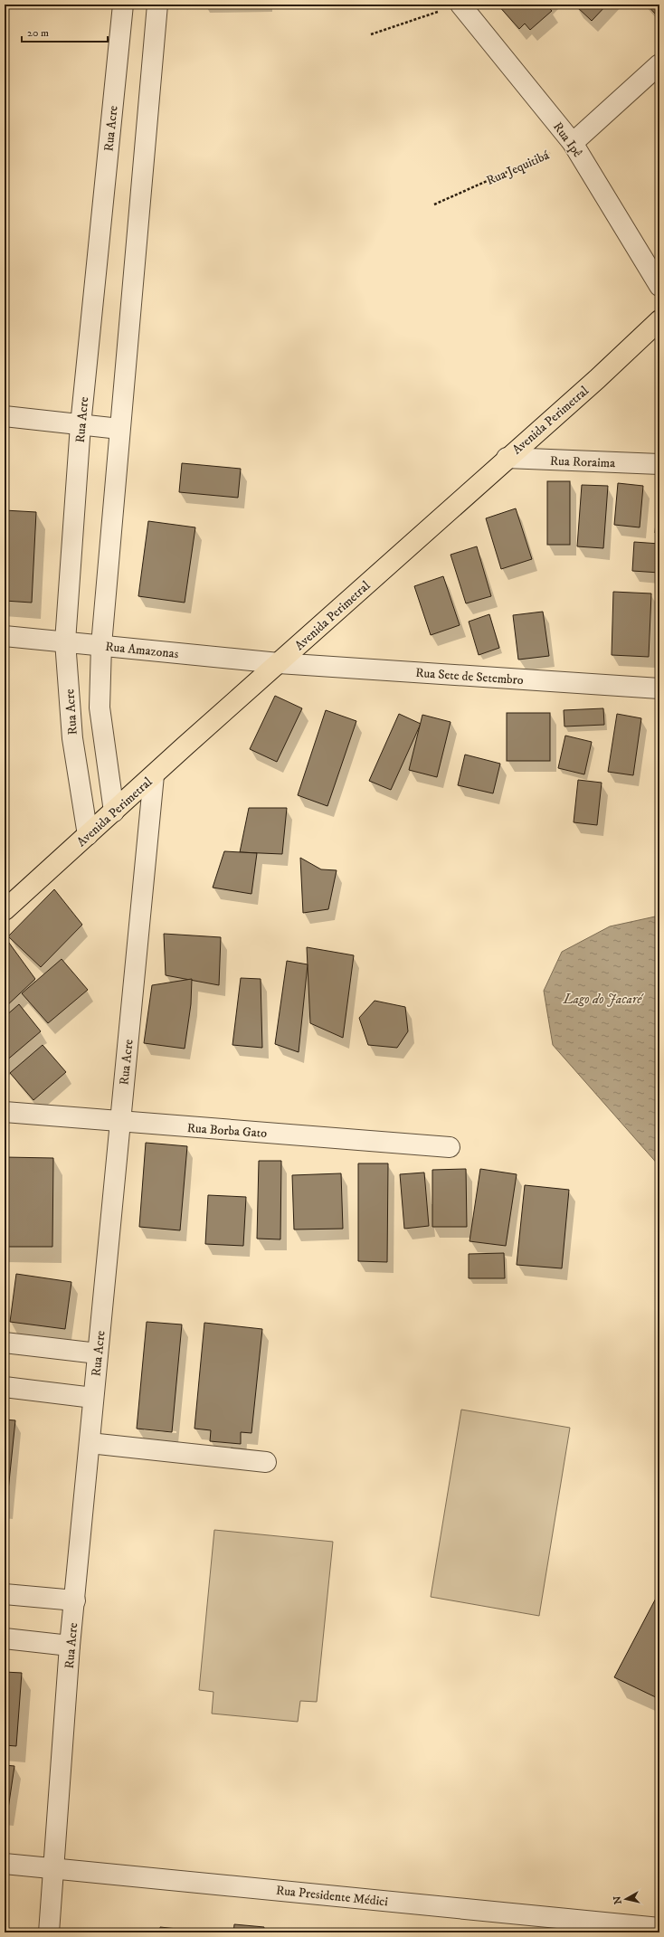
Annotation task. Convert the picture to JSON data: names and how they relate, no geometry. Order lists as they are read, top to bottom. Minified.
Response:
{"streets":{"main road":["Avenida Perimetral"],"street":["Rua Acre","Rua Ipê","Rua Roraima","Rua Amazonas","Rua Sete de Setembro","Rua Borba Gato","Rua Presidente Médici"],"path":["Rua Jequitibá"]},"crossings":[["Rua Acre","Avenida Perimetral"],["Rua Acre","Rua Amazonas"],["Rua Acre","Rua Borba Gato"],["Rua Acre","Rua Presidente Médici"],["Rua Ipê","Rua Jequitibá"],["Avenida Perimetral","Rua Roraima"],["Avenida Perimetral","Rua Amazonas"],["Avenida Perimetral","Rua Sete de Setembro"],["Rua Amazonas","Rua Sete de Setembro"]],"water":["Lago do Jacaré"],"scale_bar":"20 m","north":"left"}
